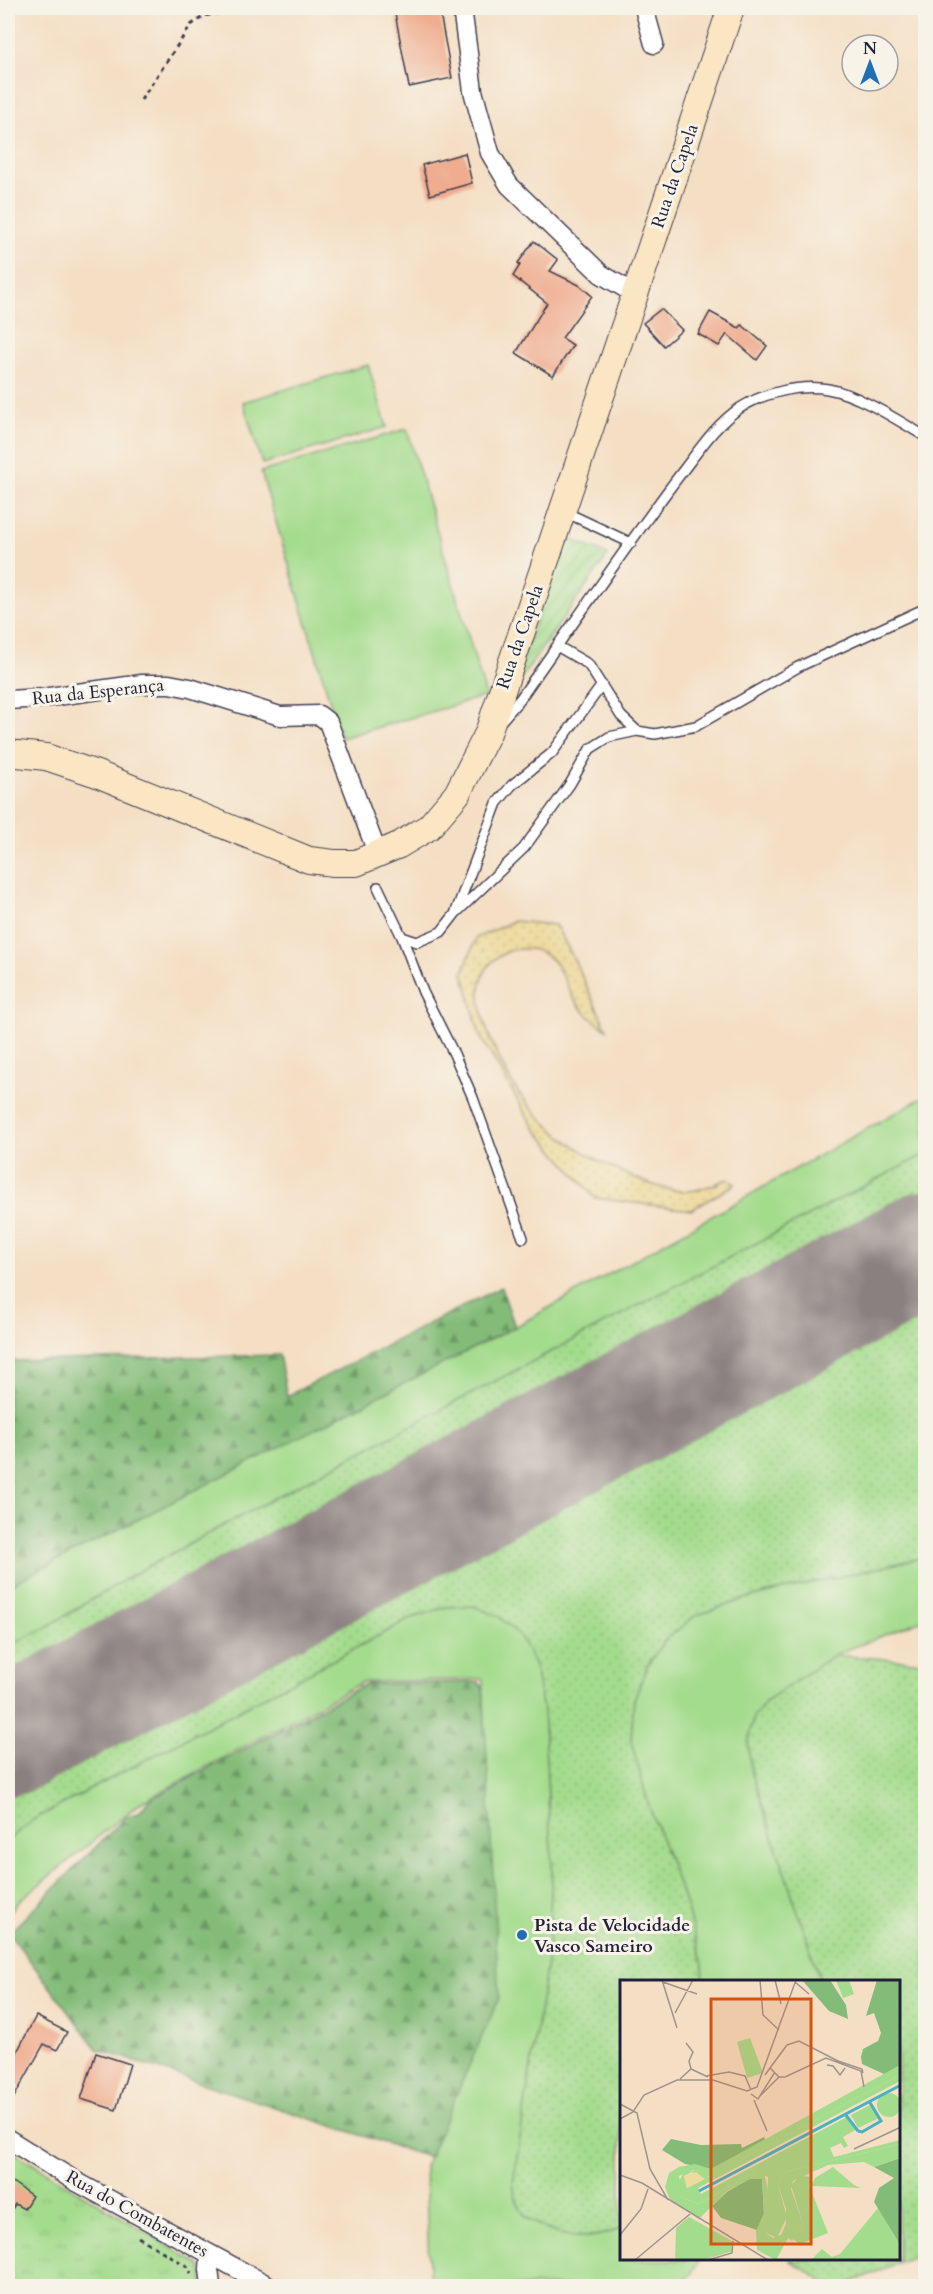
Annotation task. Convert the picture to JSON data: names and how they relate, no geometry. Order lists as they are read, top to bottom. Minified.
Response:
{"streets":{"street":["Rua da Capela","Rua da Esperança","Rua do Combatentes"]},"crossings":[["Rua da Capela","Rua da Esperança"]],"places":["Pista de Velocidade Vasco Sameiro"],"north":"top"}
